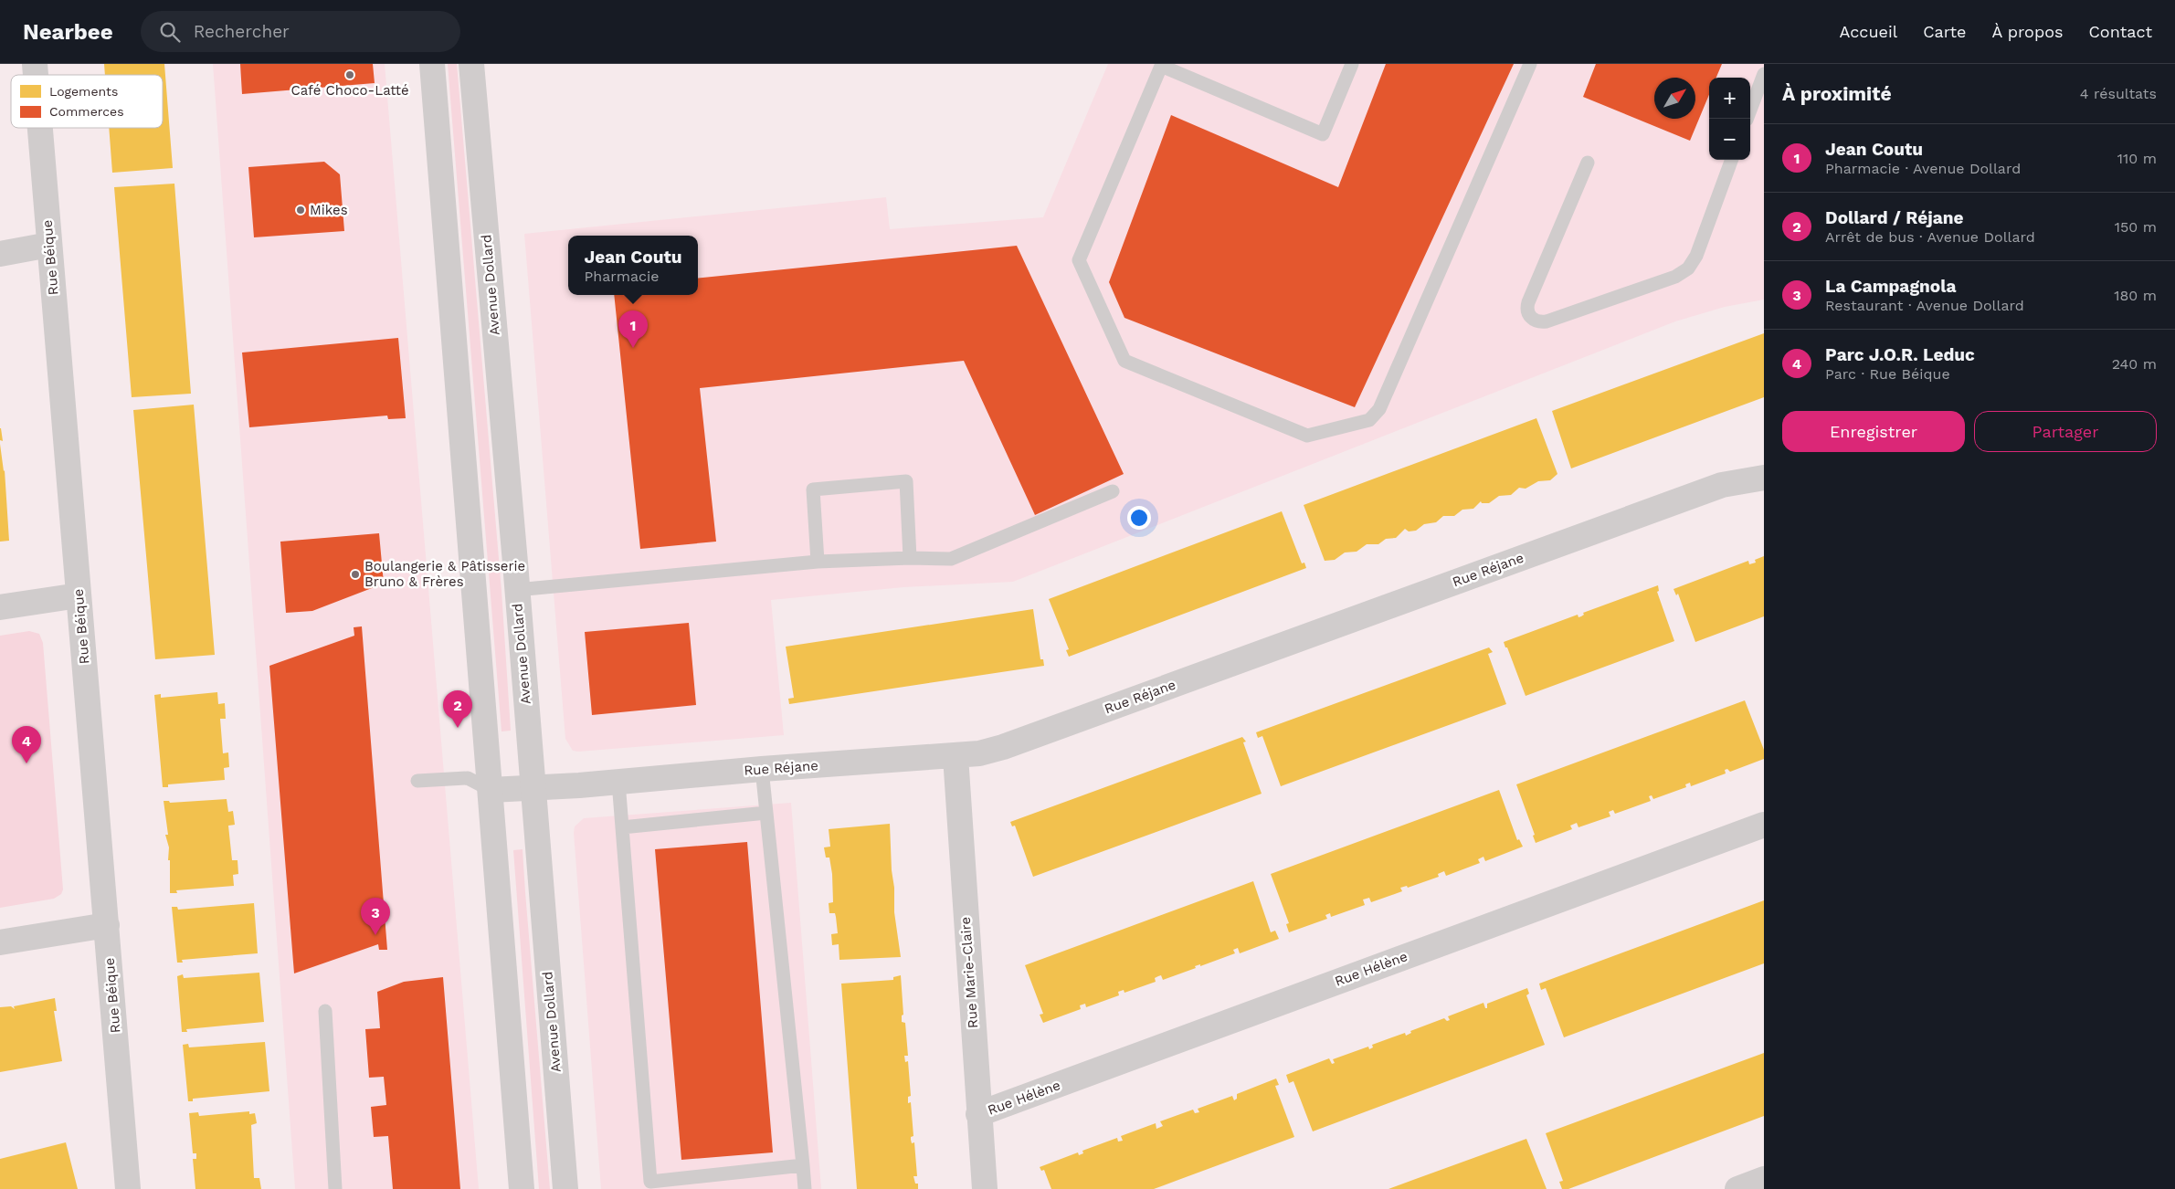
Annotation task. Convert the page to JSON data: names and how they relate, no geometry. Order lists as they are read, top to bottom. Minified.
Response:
{"streets":{"street":["Rue Béique","Avenue Dollard","Rue Réjane","Rue Hélène","Rue Marie-Claire"]},"crossings":[["Avenue Dollard","Rue Réjane"],["Rue Réjane","Rue Marie-Claire"],["Rue Hélène","Rue Marie-Claire"]],"places":["Café Choco-Latté","Mikes","Boulangerie & Pâtisserie Bruno & Frères"],"legend":["Logements","Commerces"],"north":"top right","page":{"header":"Nearbee","search":"Rechercher","nav":["Accueil","Carte","À propos","Contact"],"heading":["À proximité","4 résultats"],"map_buttons":["+","−"],"list":[{"mark":"1","name":"Jean Coutu","note":"Pharmacie · Avenue Dollard","value":"110 m"},{"mark":"2","name":"Dollard / Réjane","note":"Arrêt de bus · Avenue Dollard","value":"150 m"},{"mark":"3","name":"La Campagnola","note":"Restaurant · Avenue Dollard","value":"180 m"},{"mark":"4","name":"Parc J.O.R. Leduc","note":"Parc · Rue Béique","value":"240 m"}],"popup":["Jean Coutu","Pharmacie"],"pins":["1","2","4","3"],"buttons":["Enregistrer","Partager"]}}
